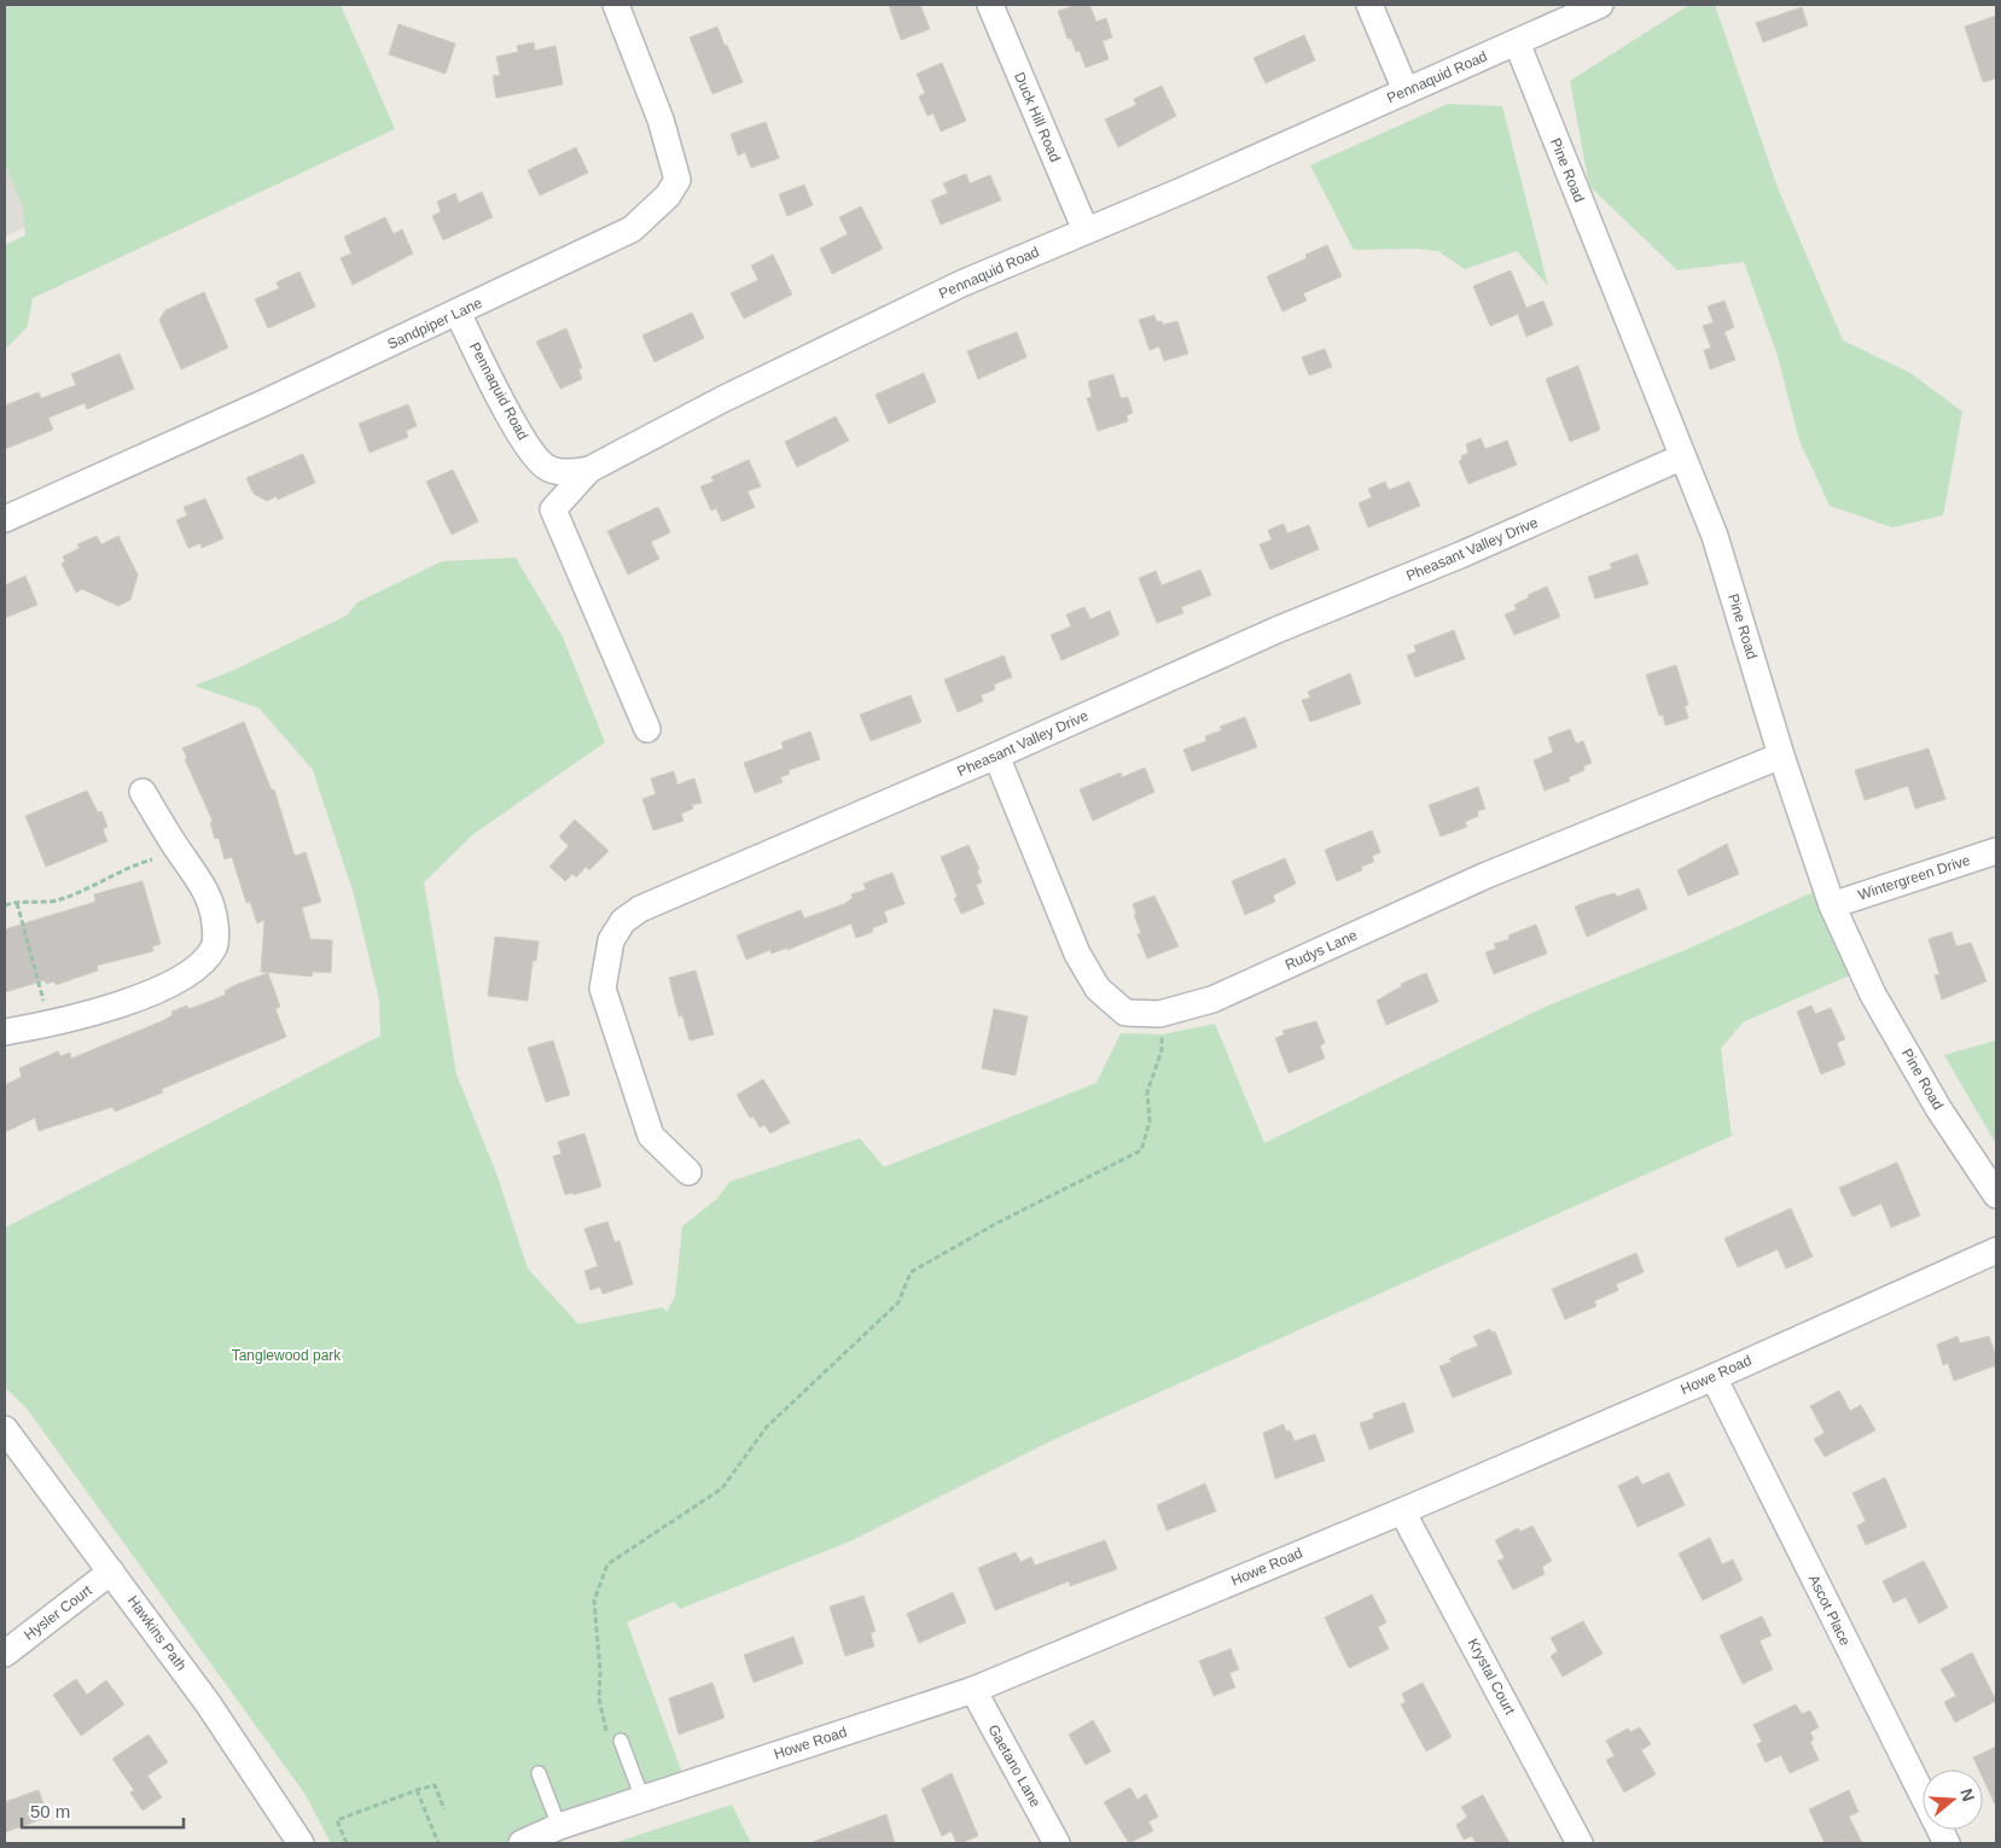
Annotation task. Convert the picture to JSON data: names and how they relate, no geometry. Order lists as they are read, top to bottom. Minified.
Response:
{"streets":{"street":["Pennaquid Road","Duck Hill Road","Pine Road","Sandpiper Lane","Pheasant Valley Drive","Wintergreen Drive","Rudys Lane","Howe Road","Ascot Place","Hysler Court","Hawkins Path","Krystal Court","Gaetano Lane"]},"crossings":[["Pennaquid Road","Duck Hill Road"],["Pennaquid Road","Pine Road"],["Pennaquid Road","Sandpiper Lane"],["Pine Road","Pheasant Valley Drive"],["Pine Road","Wintergreen Drive"],["Pine Road","Rudys Lane"],["Pheasant Valley Drive","Rudys Lane"],["Howe Road","Ascot Place"],["Howe Road","Krystal Court"],["Howe Road","Gaetano Lane"],["Hysler Court","Hawkins Path"]],"parks":["Tanglewood park"],"scale_bar":"50 m","north":"right"}
